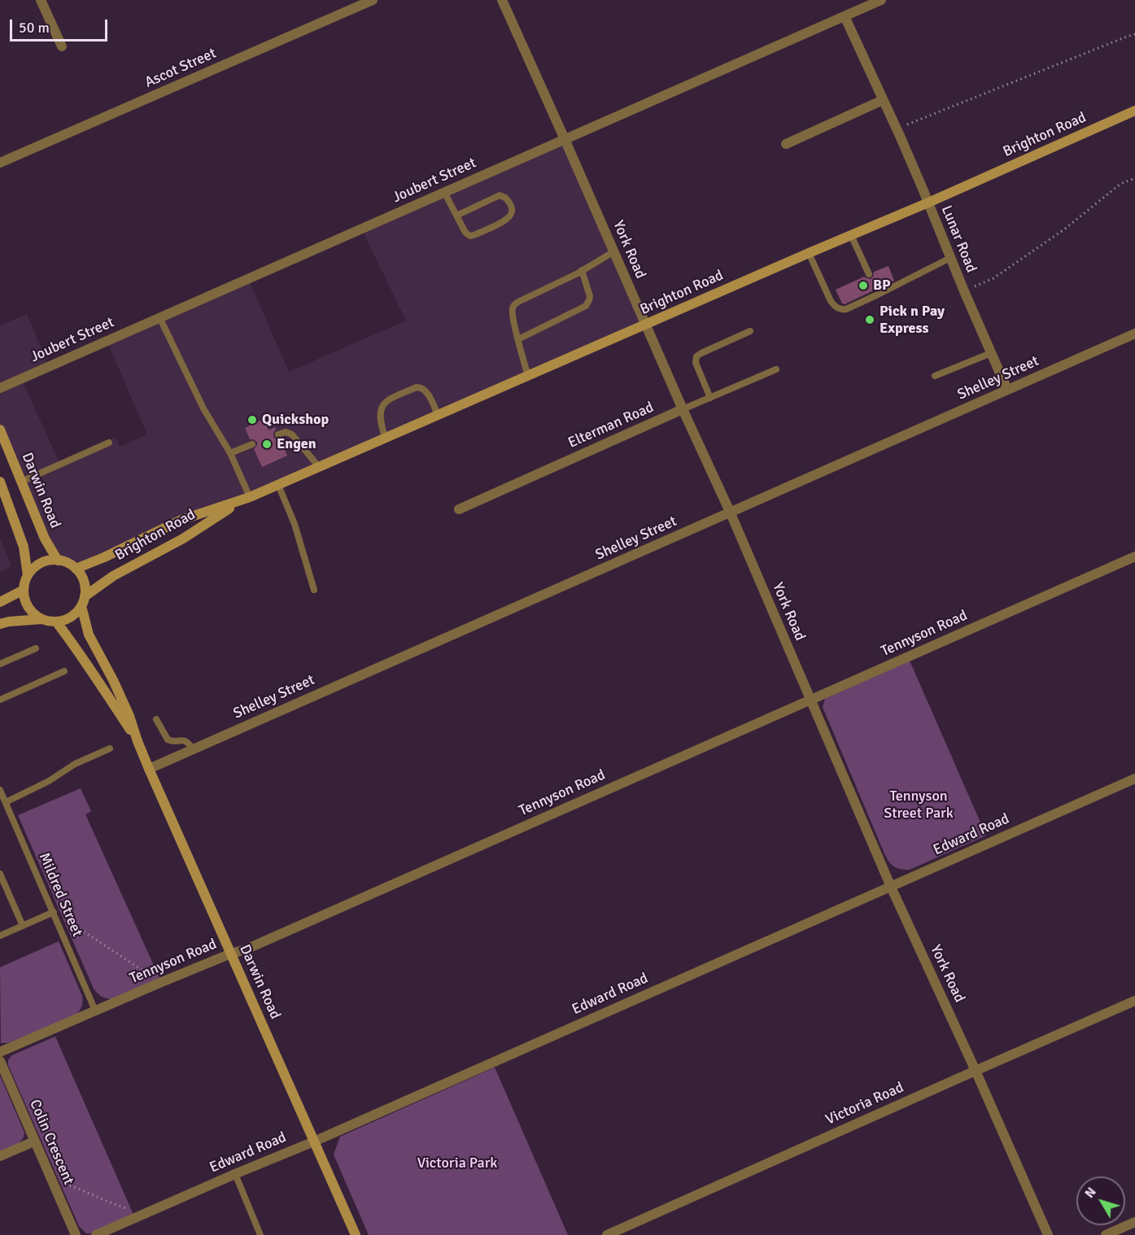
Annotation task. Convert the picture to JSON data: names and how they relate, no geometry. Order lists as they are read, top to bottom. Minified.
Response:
{"streets":{"main road":["Brighton Road","Darwin Road"],"street":["Ascot Street","Joubert Street","Lunar Road","York Road","Shelley Street","Elterman Road","Tennyson Road","Edward Road","Victoria Road","Colin Crescent"],"lane":["Mildred Street"]},"crossings":[["Brighton Road","Lunar Road"],["Brighton Road","York Road"],["Brighton Road","Darwin Road"],["Joubert Street","Lunar Road"],["Joubert Street","York Road"],["Lunar Road","Shelley Street"],["York Road","Shelley Street"],["York Road","Elterman Road"],["York Road","Tennyson Road"],["York Road","Edward Road"],["York Road","Victoria Road"],["Shelley Street","Darwin Road"],["Darwin Road","Tennyson Road"],["Darwin Road","Edward Road"],["Tennyson Road","Mildred Street"]],"parks":["Tennyson Street Park","Victoria Park"],"places":["BP","Pick n Pay Express","Quickshop","Engen"],"scale_bar":"50 m","north":"top left"}
